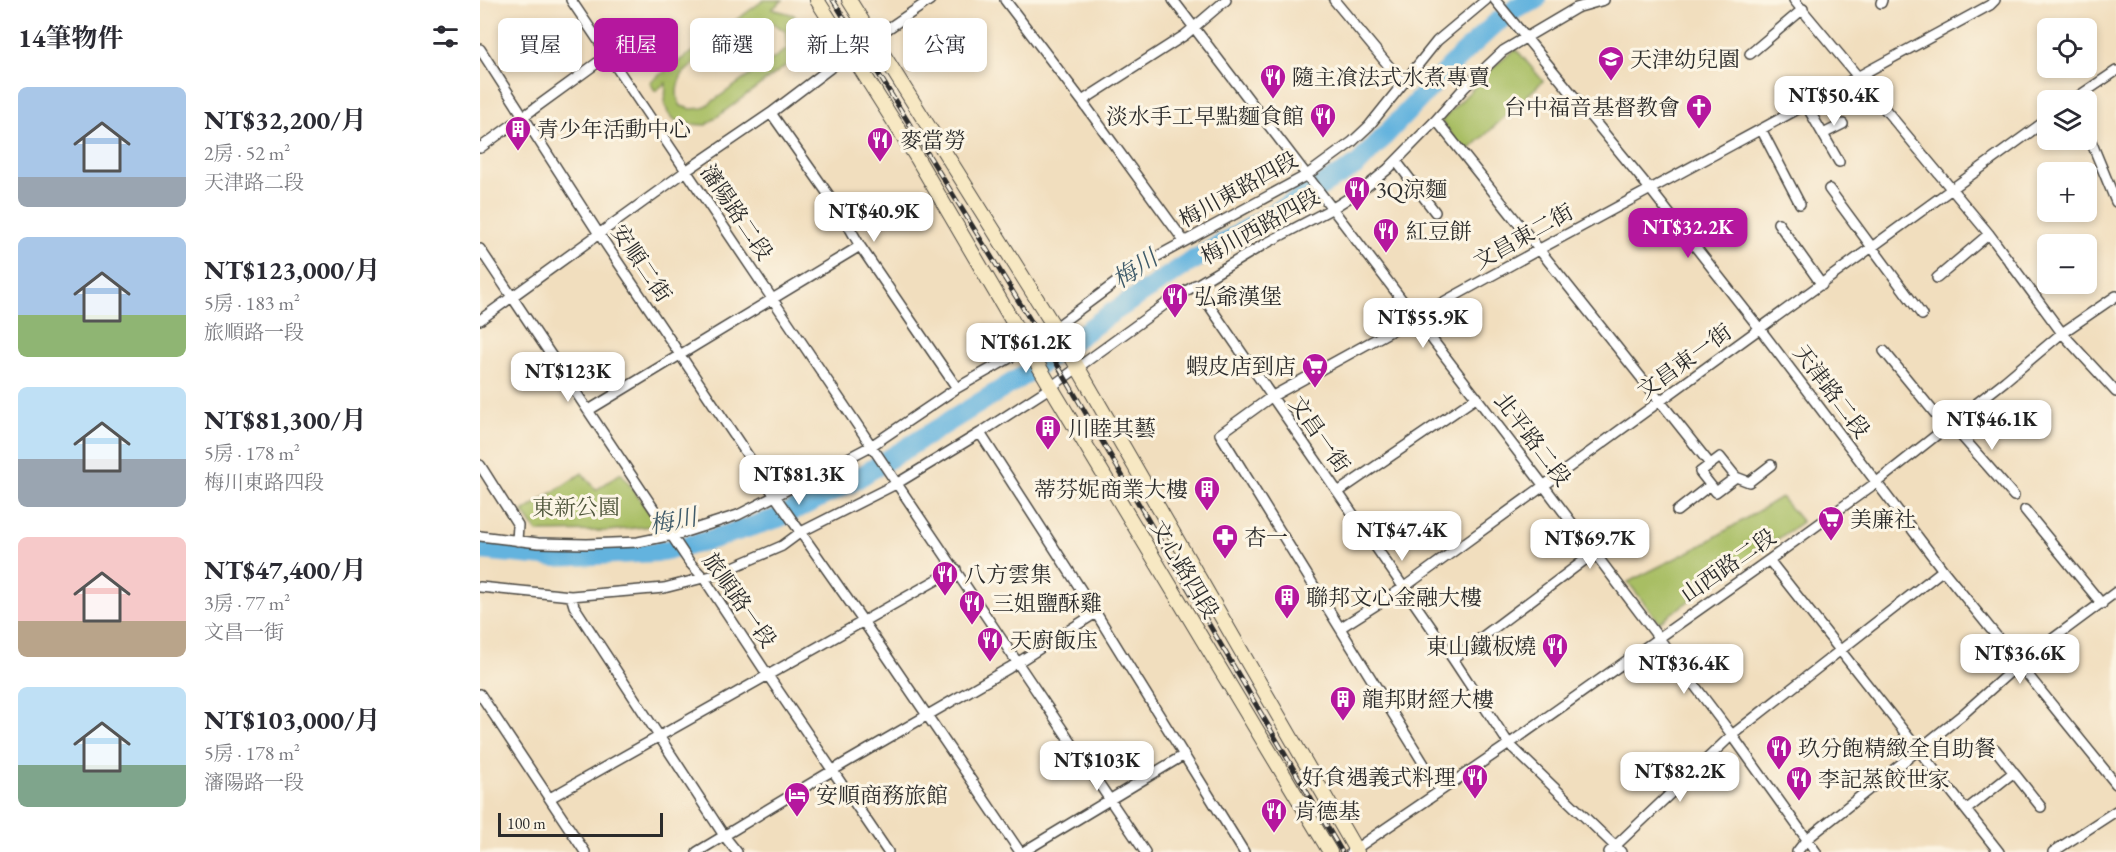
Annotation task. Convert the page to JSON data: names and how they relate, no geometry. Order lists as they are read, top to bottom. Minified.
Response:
{"streets":{"main road":["文心路四段"],"street":["梅川東路四段","瀋陽路二段","梅川西路四段","文昌東二街","安順二街","文昌東一街","天津路二段","文昌一街","北平路二段","山西路二段","旅順路一段"]},"crossings":[["梅川東路四段","瀋陽路二段"],["梅川東路四段","安順二街"],["梅川東路四段","北平路二段"],["梅川東路四段","文心路四段"],["梅川東路四段","旅順路一段"],["瀋陽路二段","梅川西路四段"],["梅川西路四段","安順二街"],["梅川西路四段","天津路二段"],["梅川西路四段","文昌一街"],["梅川西路四段","北平路二段"],["梅川西路四段","文心路四段"],["梅川西路四段","旅順路一段"],["文昌東二街","文昌東一街"],["文昌東二街","天津路二段"],["文昌東二街","文昌一街"],["文昌東二街","北平路二段"],["文昌東二街","山西路二段"],["文昌東一街","天津路二段"],["文昌東一街","文昌一街"],["文昌東一街","北平路二段"],["天津路二段","山西路二段"],["文昌一街","山西路二段"],["北平路二段","山西路二段"],["山西路二段","文心路四段"]],"water":["梅川"],"parks":["東新公園"],"places":{"school or university":["天津幼兒園"],"restaurant":["隨主飡法式水煮專賣","淡水手工早點麵食館","麥當勞","3Q涼麵","紅豆餅","弘爺漢堡","八方雲集","三姐鹽酥雞","天廚飯庒","東山鐵板燒","玖分飽精緻全自助餐","好食遇義式料理","李記蒸餃世家","肯德基"],"church":["台中福音基督教會"],"building":["青少年活動中心","川睦其藝","蒂芬妮商業大樓","聯邦文心金融大樓","龍邦財經大樓"],"supermarket":["蝦皮店到店","美廉社"],"pharmacy":["杏一"],"hotel":["安順商務旅館"]},"scale_bar":"100 m","page":{"heading":"14筆物件","map_buttons":["+","−"],"chip":["買屋","租屋","篩選","新上架","公寓"],"list":[{"name":"NT$32,200/月","note":"2房 · 52 m² · 天津路二段"},{"name":"NT$123,000/月","note":"5房 · 183 m² · 旅順路一段"},{"name":"NT$81,300/月","note":"5房 · 178 m² · 梅川東路四段"},{"name":"NT$47,400/月","note":"3房 · 77 m² · 文昌一街"},{"name":"NT$103,000/月","note":"5房 · 178 m² · 瀋陽路一段"}],"price":["NT$50.4K","NT$40.9K","NT$32.2K","NT$55.9K","NT$61.2K","NT$123K","NT$46.1K","NT$81.3K","NT$47.4K","NT$69.7K","NT$36.6K","NT$36.4K","NT$103K","NT$82.2K"],"scale":"100 m"}}
